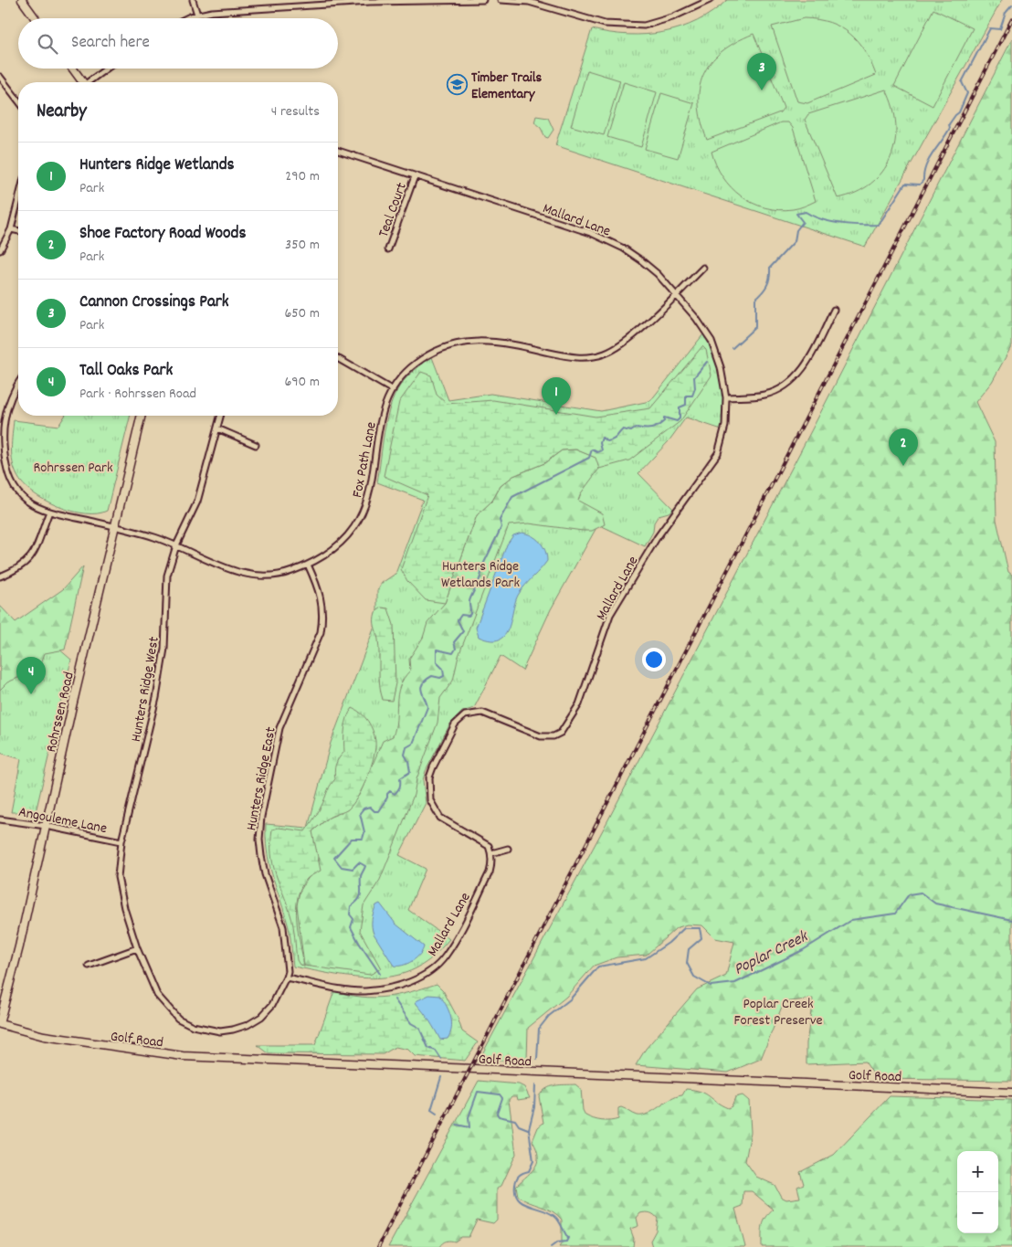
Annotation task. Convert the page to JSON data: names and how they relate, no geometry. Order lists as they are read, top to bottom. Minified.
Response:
{"streets":{"main road":["Rohrssen Road","Golf Road"],"street":["Teal Court","Mallard Lane","Fox Path Lane","Hunters Ridge West","Hunters Ridge East","Angouleme Lane"]},"crossings":[["Teal Court","Mallard Lane"],["Mallard Lane","Fox Path Lane"],["Mallard Lane","Hunters Ridge East"],["Fox Path Lane","Hunters Ridge West"],["Fox Path Lane","Rohrssen Road"],["Fox Path Lane","Hunters Ridge East"],["Hunters Ridge West","Hunters Ridge East"],["Hunters Ridge West","Angouleme Lane"],["Rohrssen Road","Angouleme Lane"]],"water":["Poplar Creek"],"parks":["Rohrssen Park","Hunters Ridge Wetlands Park","Poplar Creek Forest Preserve"],"places":{"school or university":["Timber Trails Elementary"]},"page":{"search":"Search here","pins":["3","1","2","4"],"heading":["Nearby","4 results"],"list":[{"mark":"1","name":"Hunters Ridge Wetlands","note":"Park","value":"290 m"},{"mark":"2","name":"Shoe Factory Road Woods","note":"Park","value":"350 m"},{"mark":"3","name":"Cannon Crossings Park","note":"Park","value":"650 m"},{"mark":"4","name":"Tall Oaks Park","note":"Park · Rohrssen Road","value":"690 m"}],"map_buttons":["+","−"]}}
